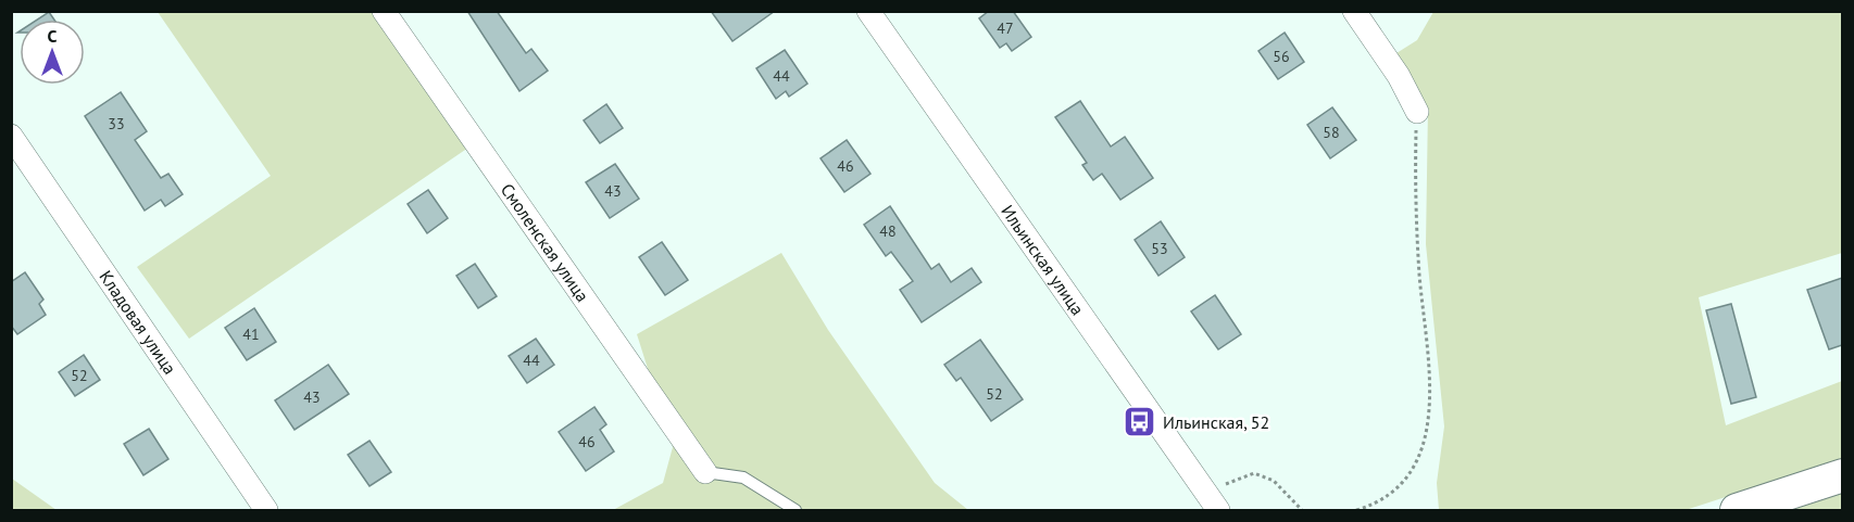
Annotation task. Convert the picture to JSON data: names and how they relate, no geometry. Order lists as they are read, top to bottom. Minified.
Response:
{"streets":{"street":["Смоленская улица","Ильинская улица","Кладовая улица"]},"places":{"bus stop":["Ильинская, 52"]},"house_numbers":["47","56","44","33","58","46","43","48","53","41","44","52","52","43","46"],"north":"top"}
